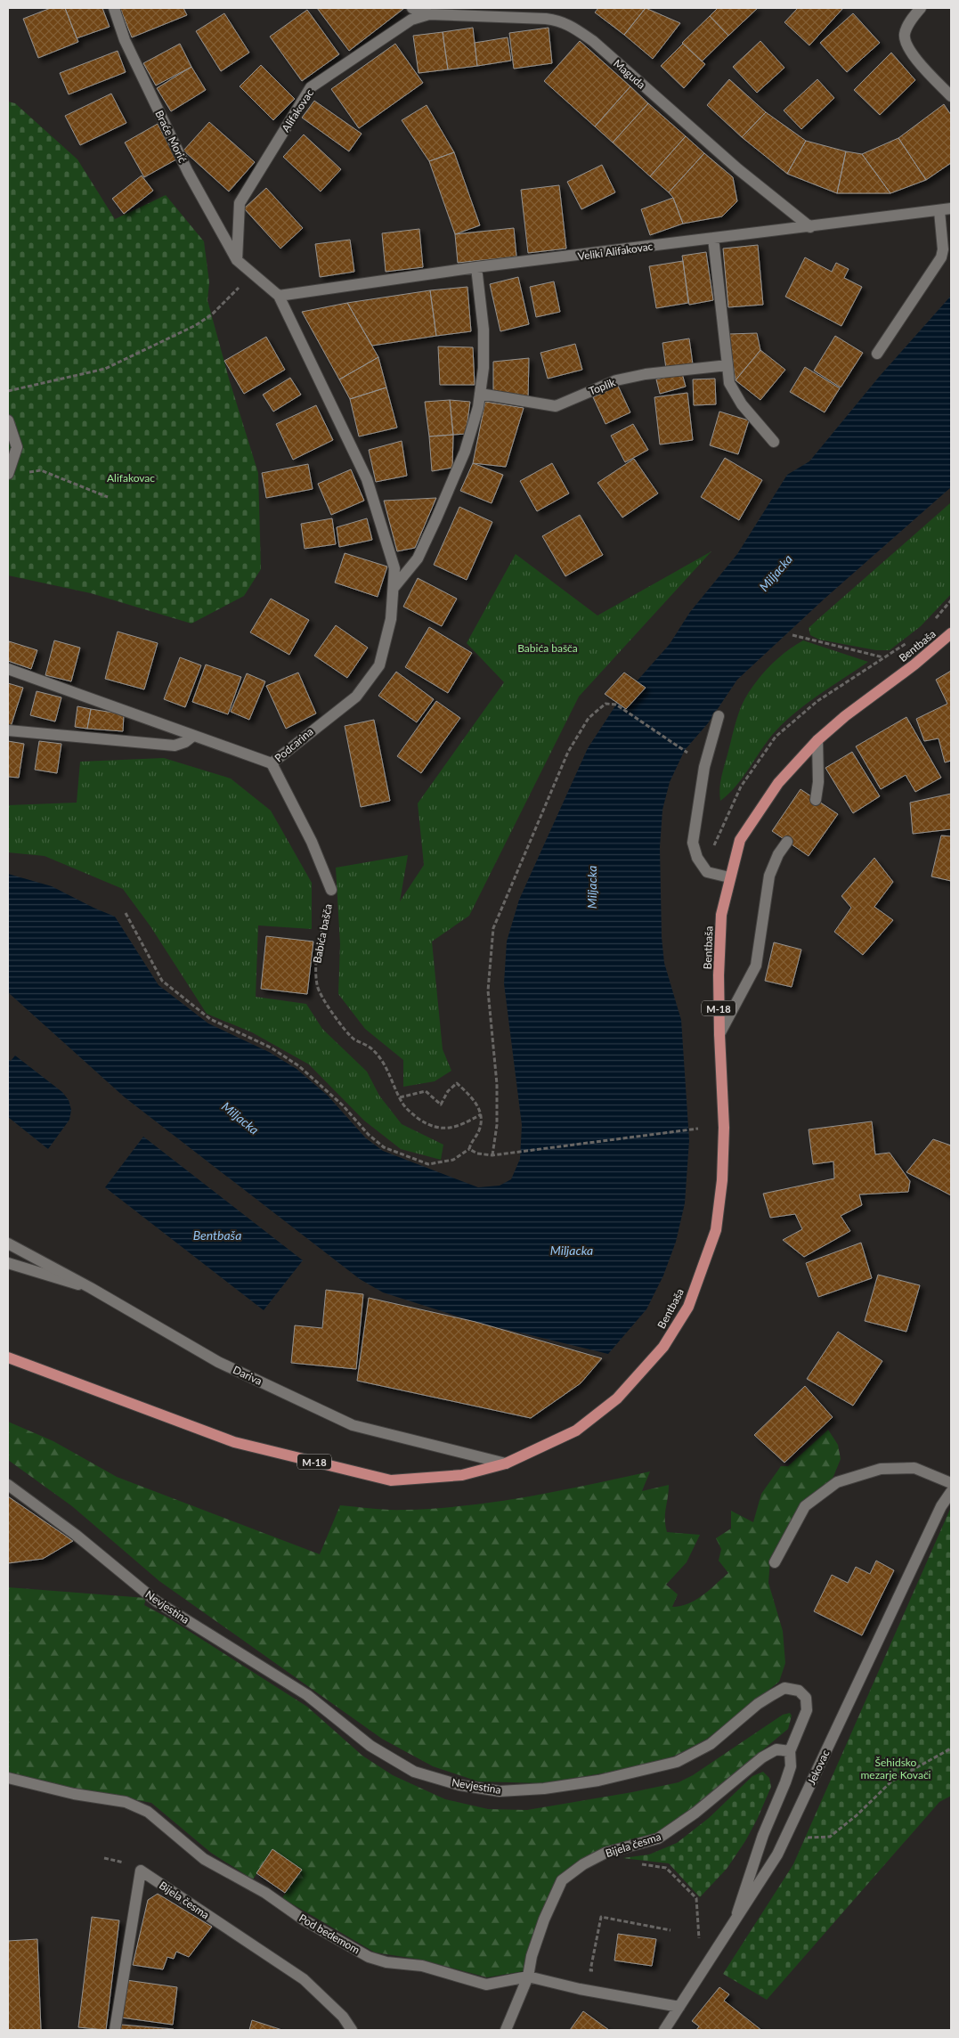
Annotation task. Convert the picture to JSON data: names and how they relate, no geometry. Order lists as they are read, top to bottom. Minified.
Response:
{"streets":{"main road":["Bentbaša","M-18"],"street":["Maguda","Alifakovac","Braće Morić","Veliki Alifakovac","Toplik","Podcarina","Babića bašča","Dariva","Nevjestina","Jekovac","Bijela česma","Pod bedemom"]},"crossings":[["Maguda","Alifakovac"],["Maguda","Veliki Alifakovac"],["Alifakovac","Braće Morić"],["Veliki Alifakovac","Podcarina"],["Bentbaša","Dariva"],["Podcarina","Babića bašča"],["Nevjestina","Jekovac"],["Nevjestina","Bijela česma"],["Jekovac","Pod bedemom"],["Bijela česma","Pod bedemom"]],"water":["Miljacka","Bentbaša"],"parks":["Alifakovac","Babića bašča","Šehidsko mezarje Kovači"]}
